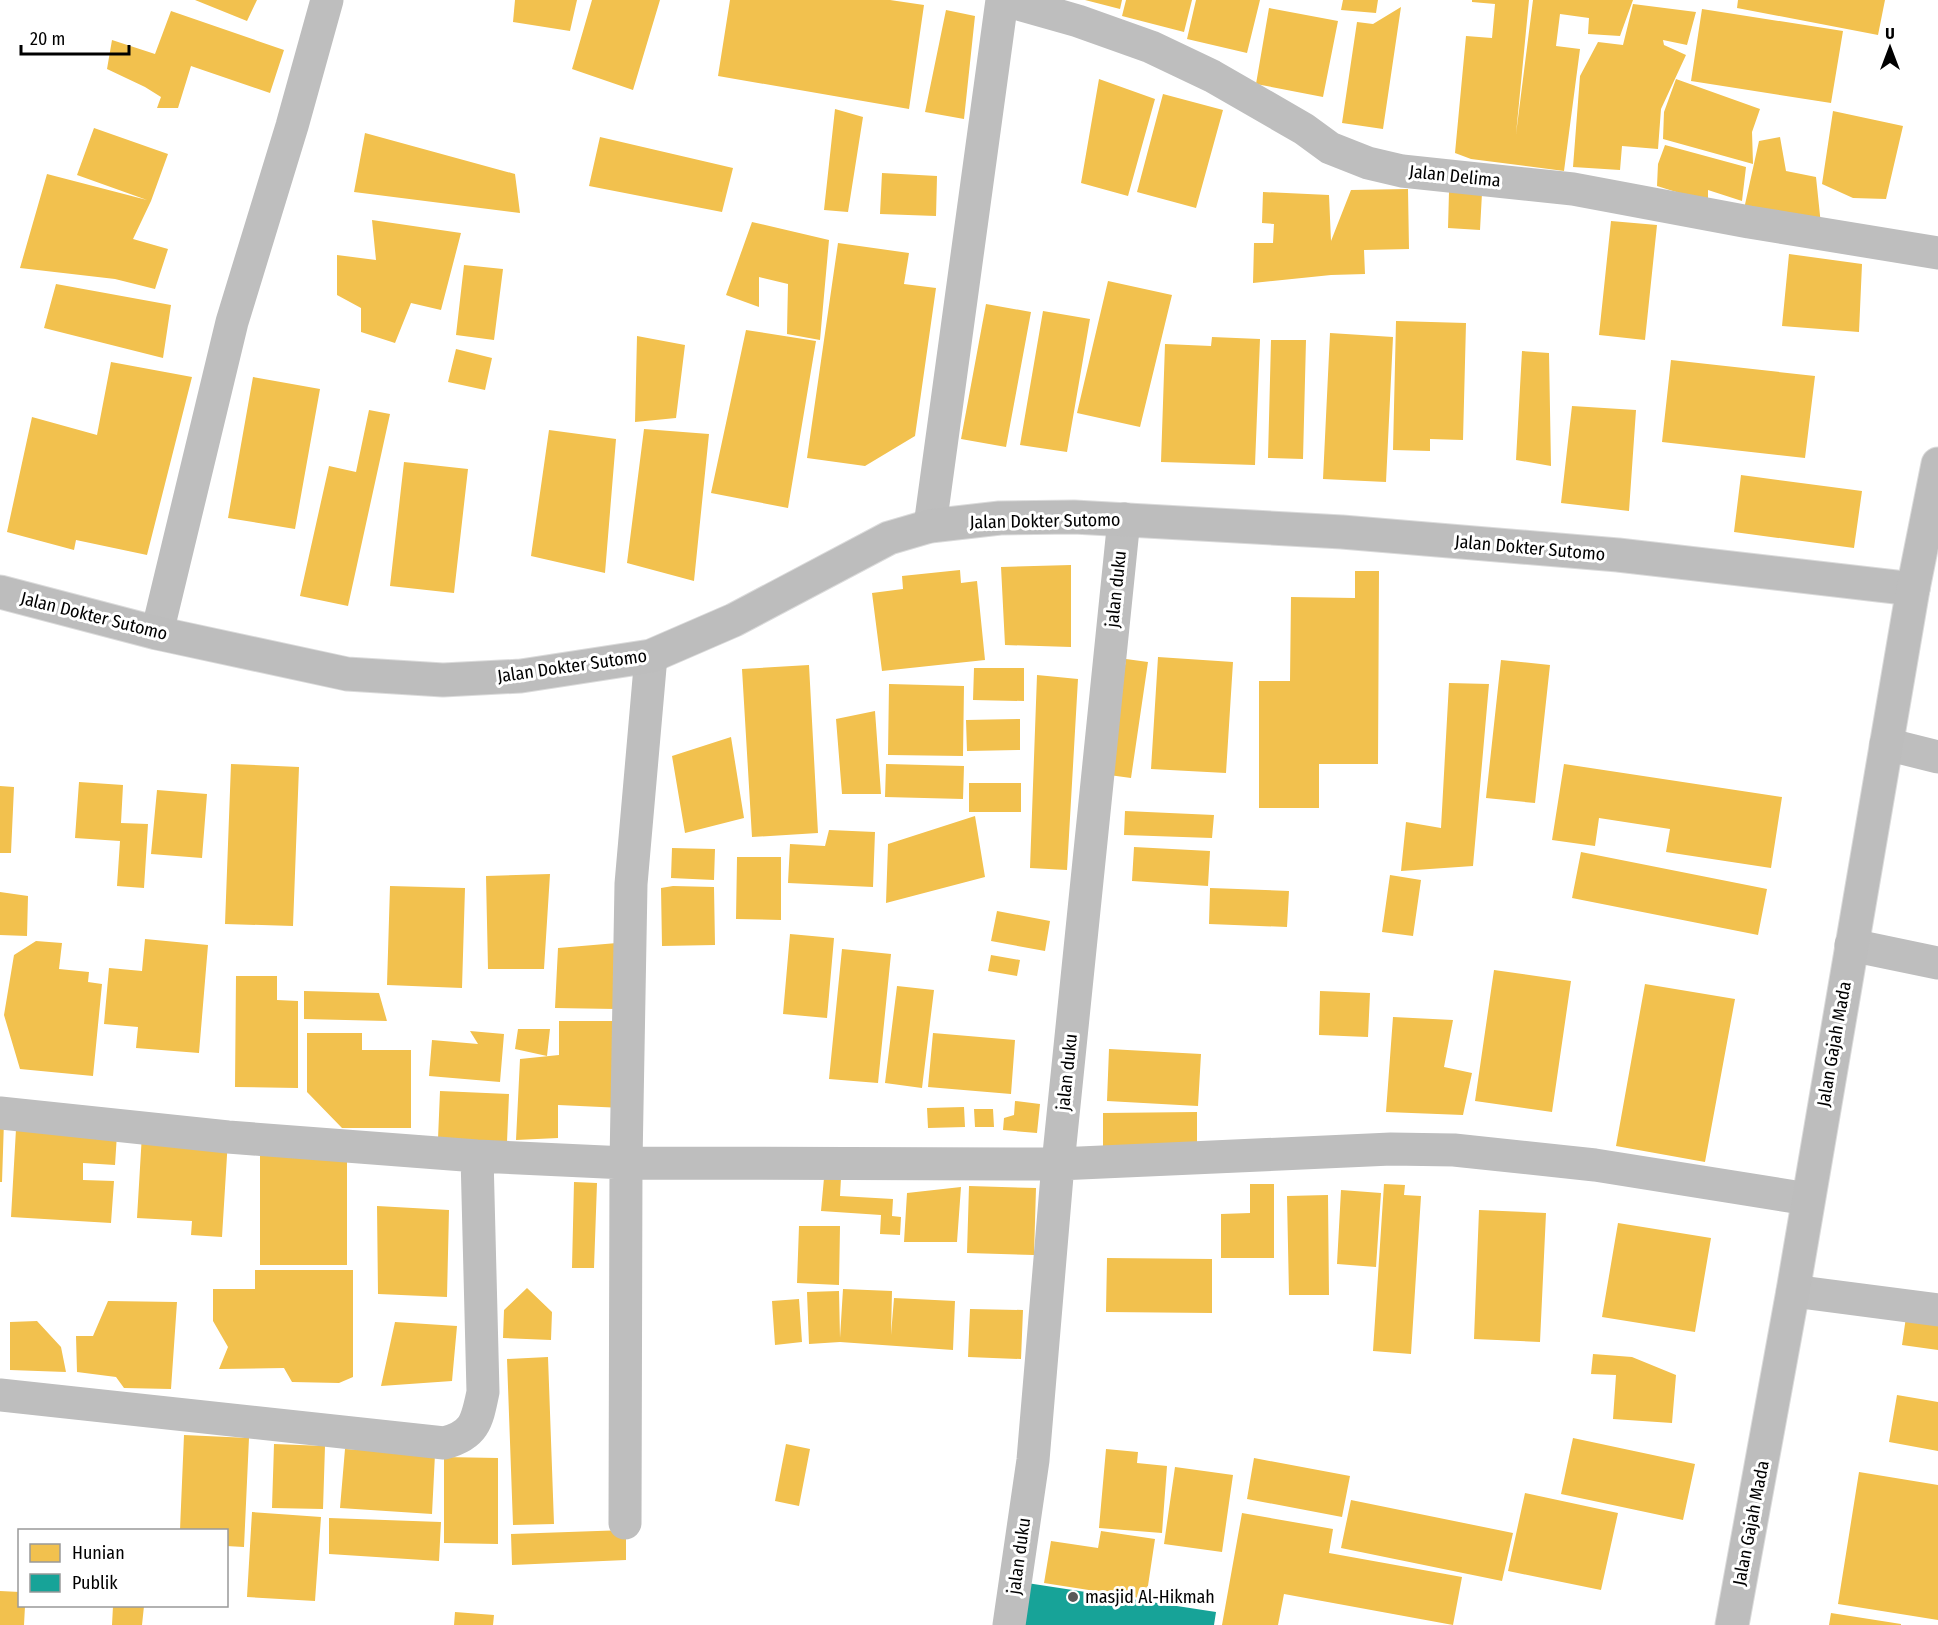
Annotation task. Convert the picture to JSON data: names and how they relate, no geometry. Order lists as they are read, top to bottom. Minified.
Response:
{"streets":{"main road":["Jalan Dokter Sutomo","Jalan Gajah Mada"],"street":["Jalan Delima","jalan duku"]},"crossings":[["Jalan Dokter Sutomo","jalan duku"],["Jalan Dokter Sutomo","Jalan Gajah Mada"]],"places":["masjid Al-Hikmah"],"legend":["Hunian","Publik"],"scale_bar":"20 m","north":"top"}
